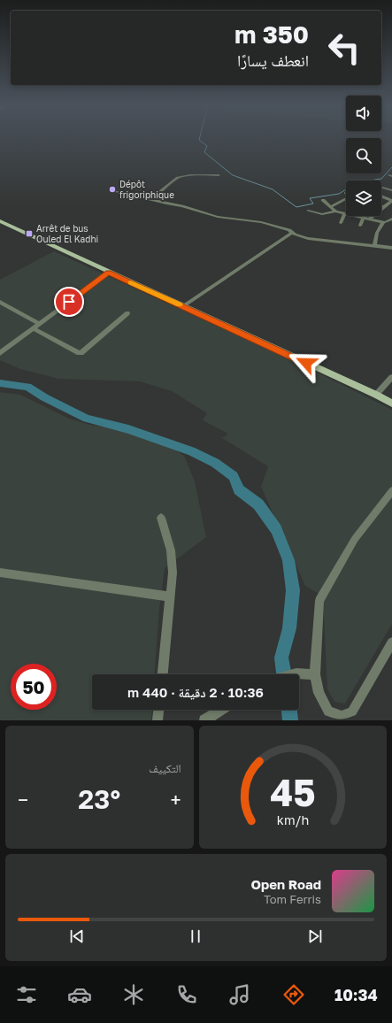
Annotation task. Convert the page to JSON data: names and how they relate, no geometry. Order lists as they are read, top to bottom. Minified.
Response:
{"places":{"other":["Dépôt frigoriphique"],"transit":["Arrêt de bus Ouled El Kadhi"]},"page":{"turn":["350 m","انعطف يسارًا"],"limit":"50","trip":"10:36 · 2 دقيقة · 440 m","tile":"التكييف","heat":["−","23°","+"],"song":["Open Road","Tom Ferris"],"tabs":"10:34","gauge":["45","km/h"]}}
